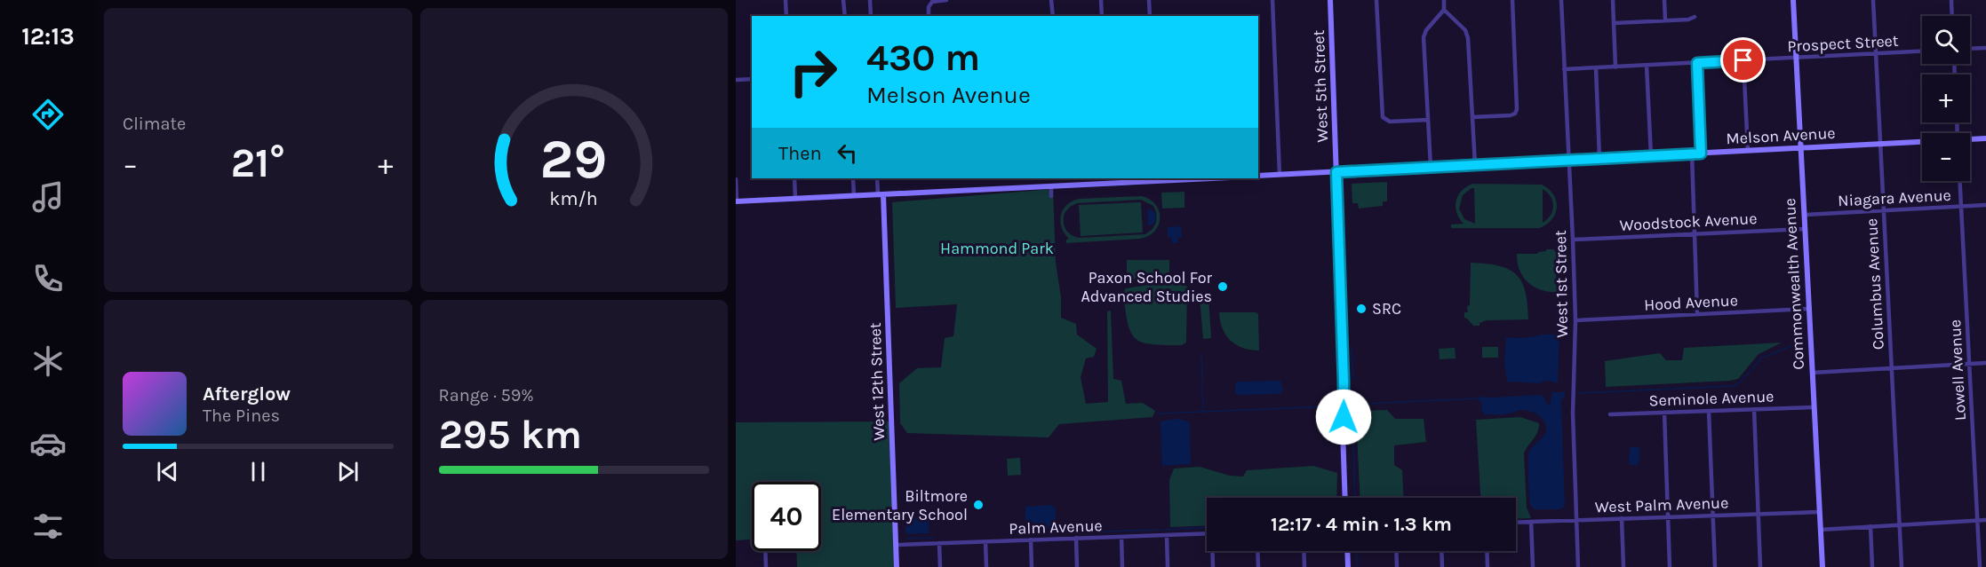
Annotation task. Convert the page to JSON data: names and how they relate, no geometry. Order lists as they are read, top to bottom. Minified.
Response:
{"streets":{"street":["Prospect Street","West 5th Street","Melson Avenue","Niagara Avenue","Woodstock Avenue","West 1st Street","Commonwealth Avenue","Columbus Avenue","Hood Avenue","Lowell Avenue","West 12th Street","Seminole Avenue","West Palm Avenue","Palm Avenue"]},"crossings":[["Prospect Street","West 1st Street"],["Prospect Street","Commonwealth Avenue"],["Prospect Street","Columbus Avenue"],["West 5th Street","Melson Avenue"],["Melson Avenue","West 1st Street"],["Melson Avenue","Commonwealth Avenue"],["Melson Avenue","Columbus Avenue"],["Niagara Avenue","Commonwealth Avenue"],["Niagara Avenue","Columbus Avenue"],["Niagara Avenue","Lowell Avenue"],["Woodstock Avenue","West 1st Street"],["Woodstock Avenue","Commonwealth Avenue"],["West 1st Street","Hood Avenue"],["West 1st Street","West Palm Avenue"],["Commonwealth Avenue","Hood Avenue"],["Commonwealth Avenue","Seminole Avenue"],["Commonwealth Avenue","West Palm Avenue"],["West 12th Street","Palm Avenue"]],"parks":["Hammond Park"],"places":["Paxon School For Advanced Studies","SRC","Biltmore Elementary School"],"page":{"tabs":"12:13","tile":["Climate",["Range · 59%","295 km"]],"map_buttons":["+","−"],"turn":["430 m","Melson Avenue"],"then":"Then","heat":["−","21°","+"],"song":["Afterglow","The Pines"],"limit":"40","trip":"12:17 · 4 min · 1.3 km","gauge":["29","km/h"]}}
